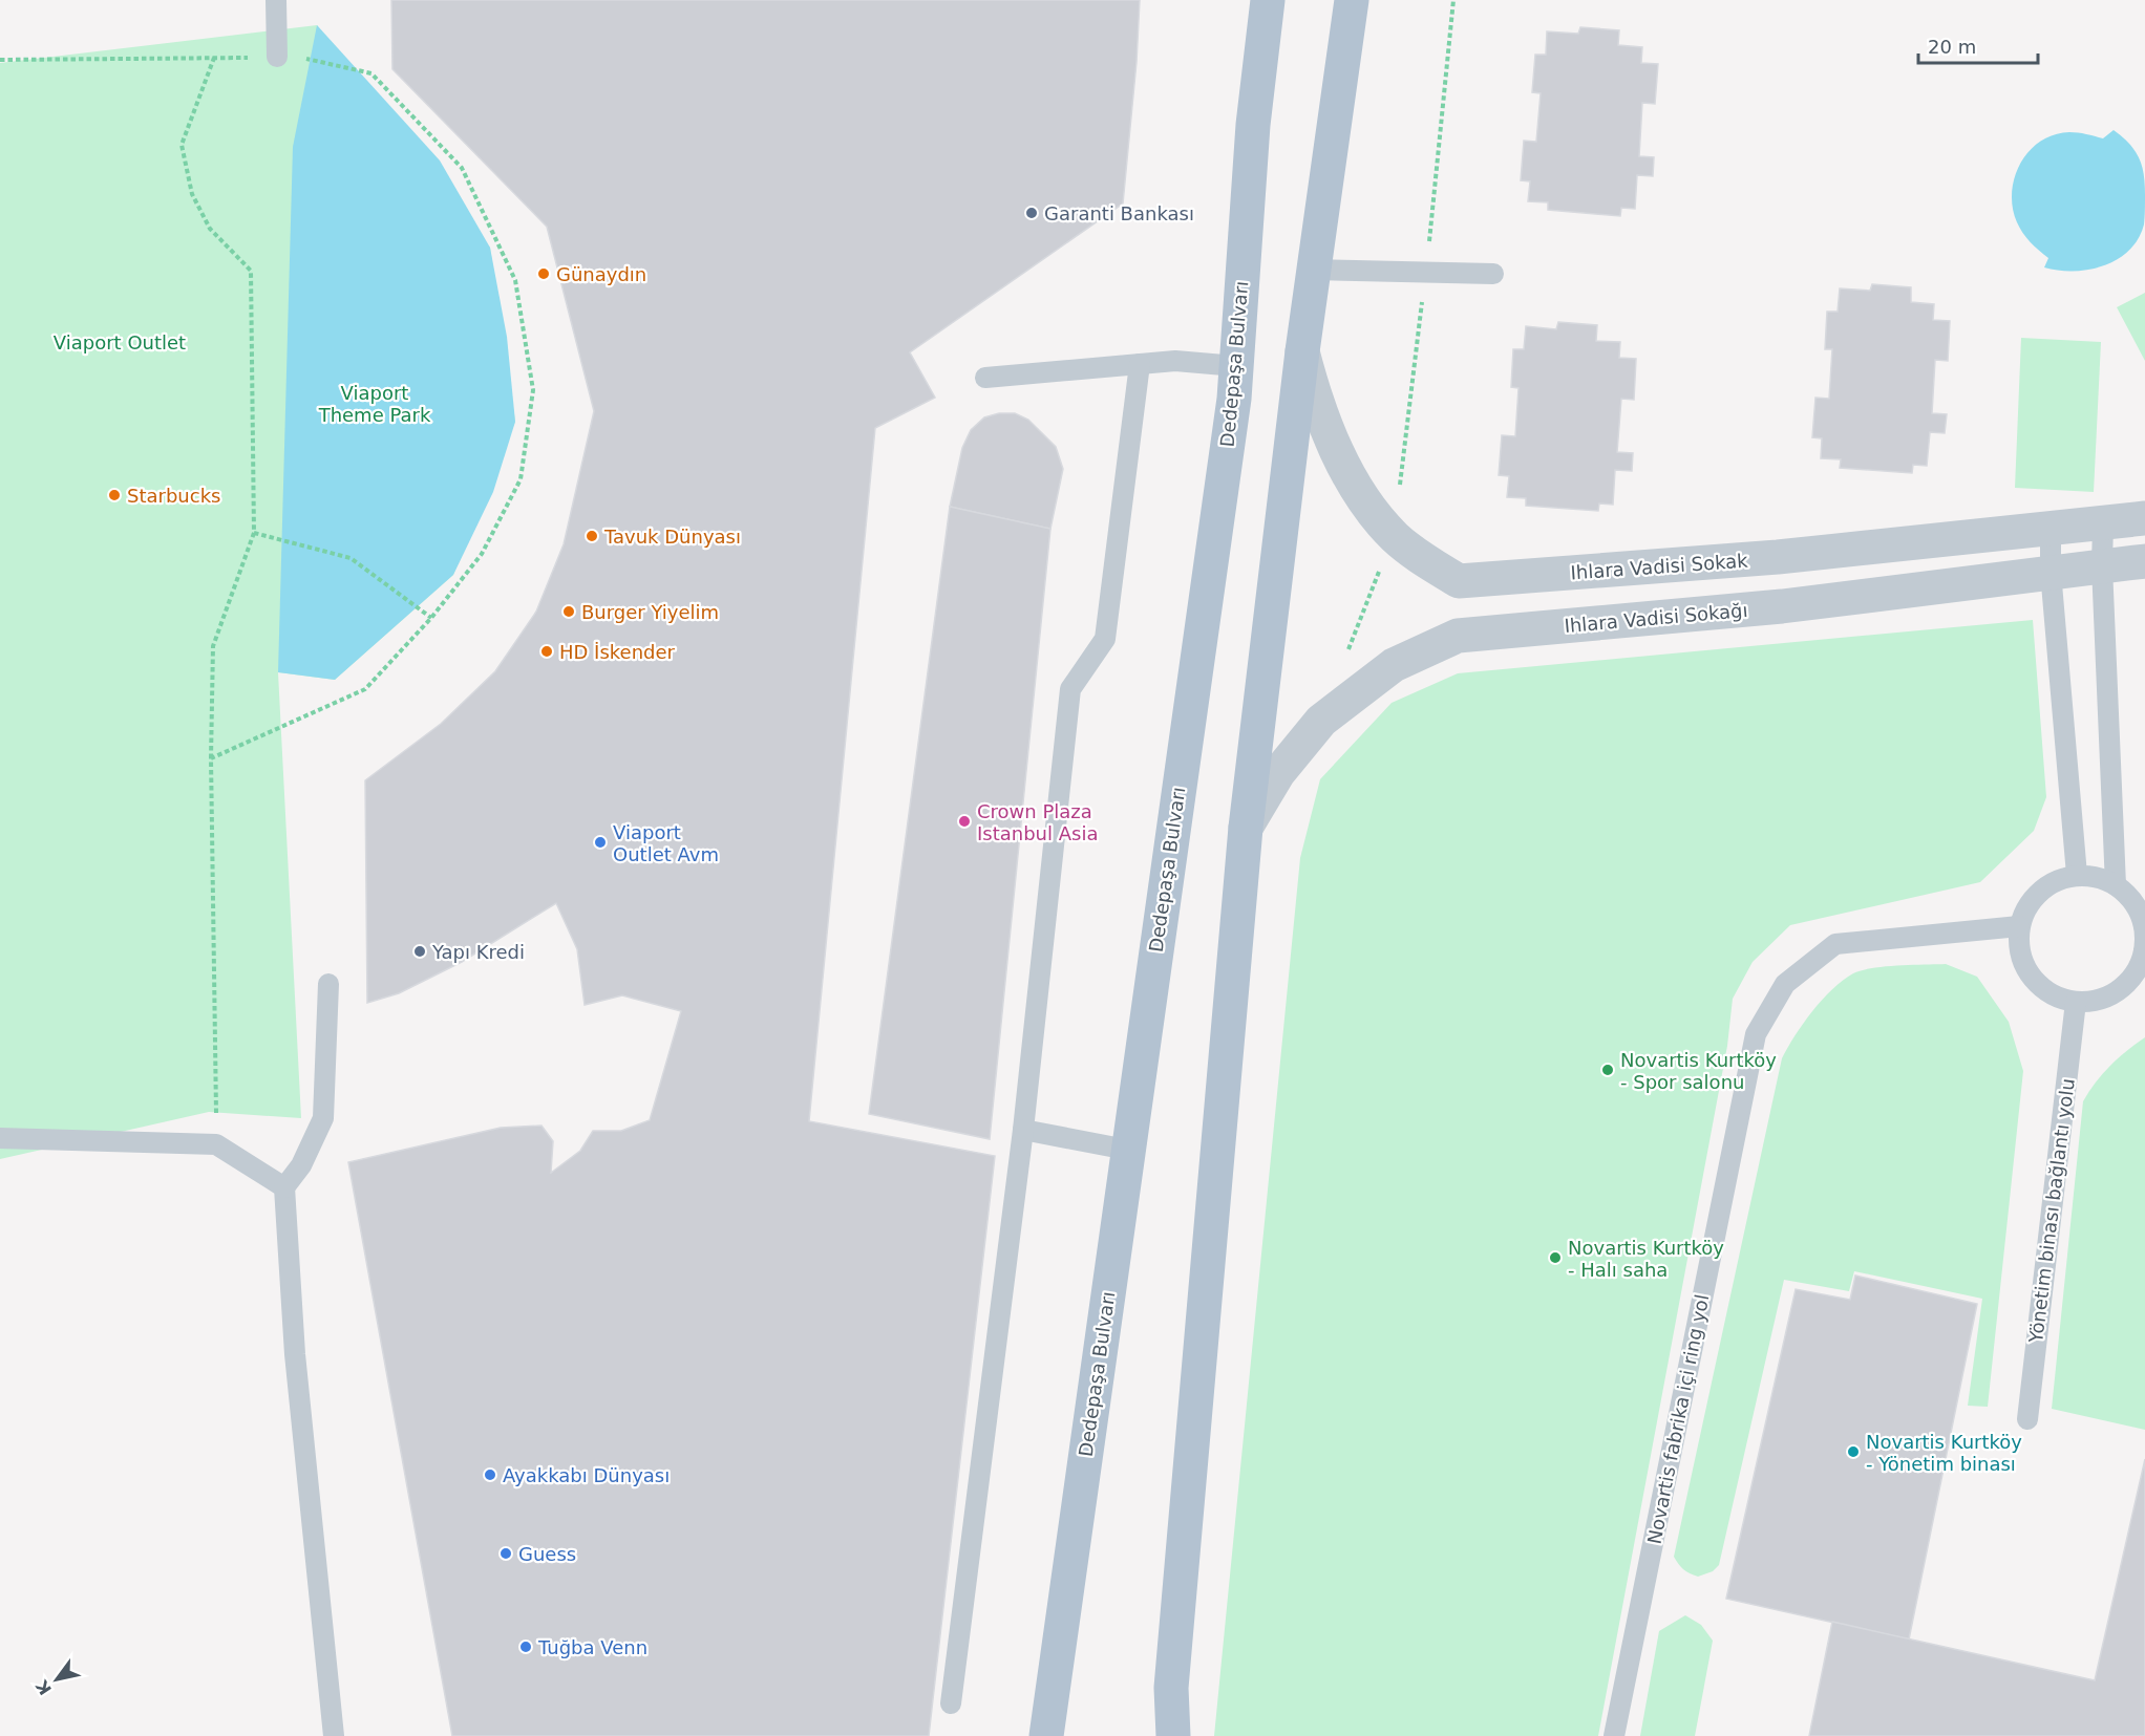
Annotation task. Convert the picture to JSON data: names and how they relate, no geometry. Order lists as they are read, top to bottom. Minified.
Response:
{"streets":{"main road":["Dedepaşa Bulvarı"],"street":["Ihlara Vadisi Sokak","Ihlara Vadisi Sokağı"],"lane":["Yönetim binası bağlantı yolu","Novartis fabrika içi ring yol"]},"crossings":[["Yönetim binası bağlantı yolu","Novartis fabrika içi ring yol"]],"parks":["Viaport Outlet","Viaport Theme Park"],"places":["Garanti Bankası","Günaydın","Starbucks","Tavuk Dünyası","Burger Yiyelim","HD İskender","Crown Plaza Istanbul Asia","Viaport Outlet Avm","Yapı Kredi","Novartis Kurtköy - Spor salonu","Novartis Kurtköy - Halı saha","Novartis Kurtköy - Yönetim binası","Ayakkabı Dünyası","Guess","Tuğba Venn"],"scale_bar":"20 m","north":"bottom left"}
